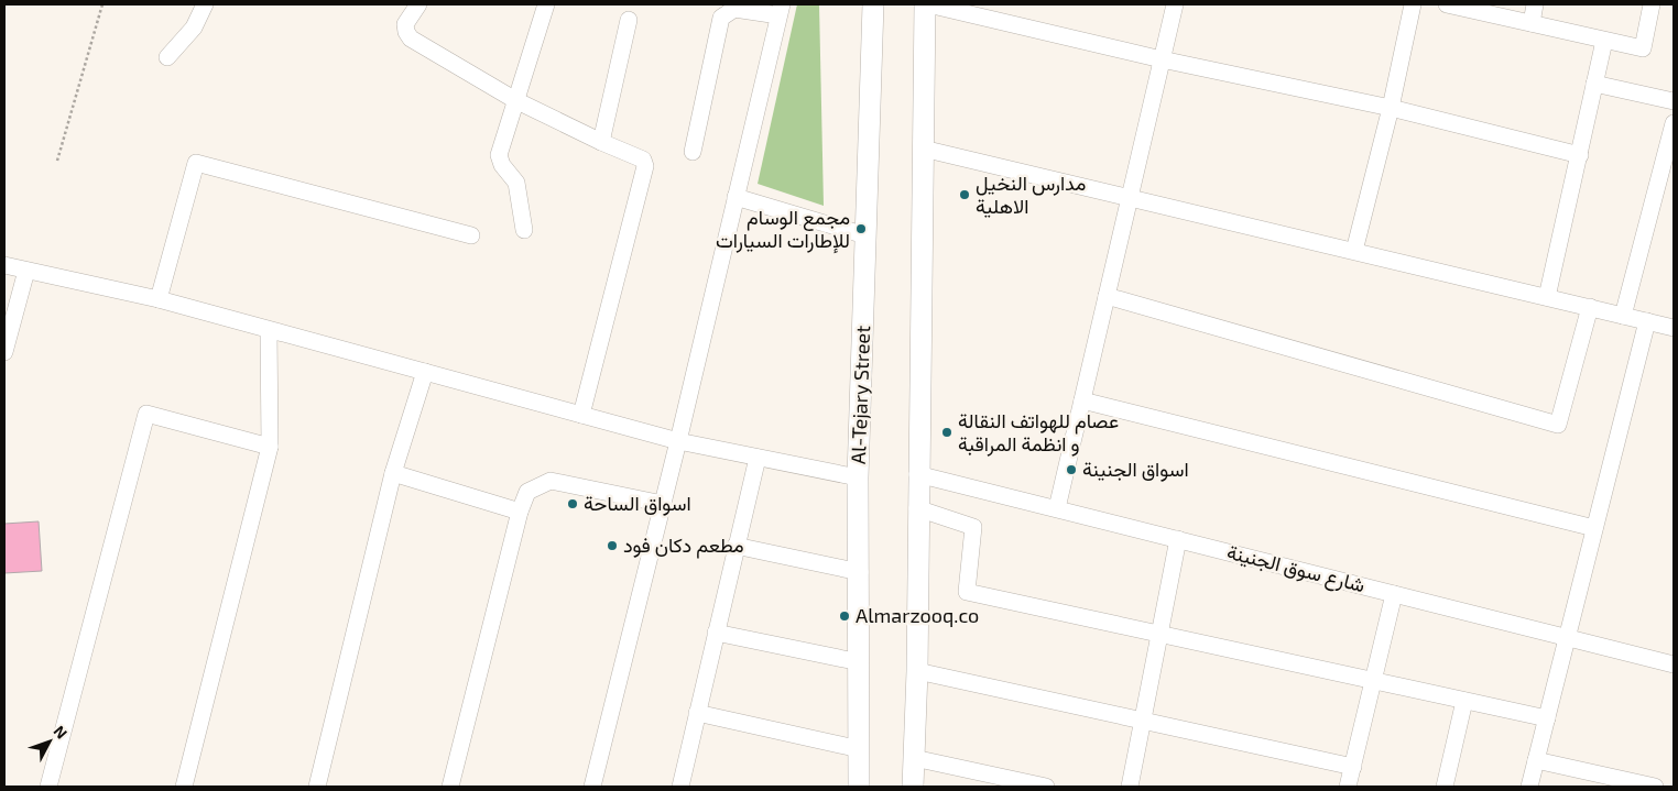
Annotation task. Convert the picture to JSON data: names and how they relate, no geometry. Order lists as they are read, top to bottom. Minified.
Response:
{"streets":{"main road":["Al-Tejary Street"],"street":["شارع سوق الجنينة"]},"places":["مدارس النخيل الاهلية","مجمع الوسام للإطارات السيارات","عصام للهواتف النقالة و انظمة المراقبة","اسواق الجنينة","اسواق الساحة","مطعم دكان فود","Almarzooq.co"],"north":"top right"}
